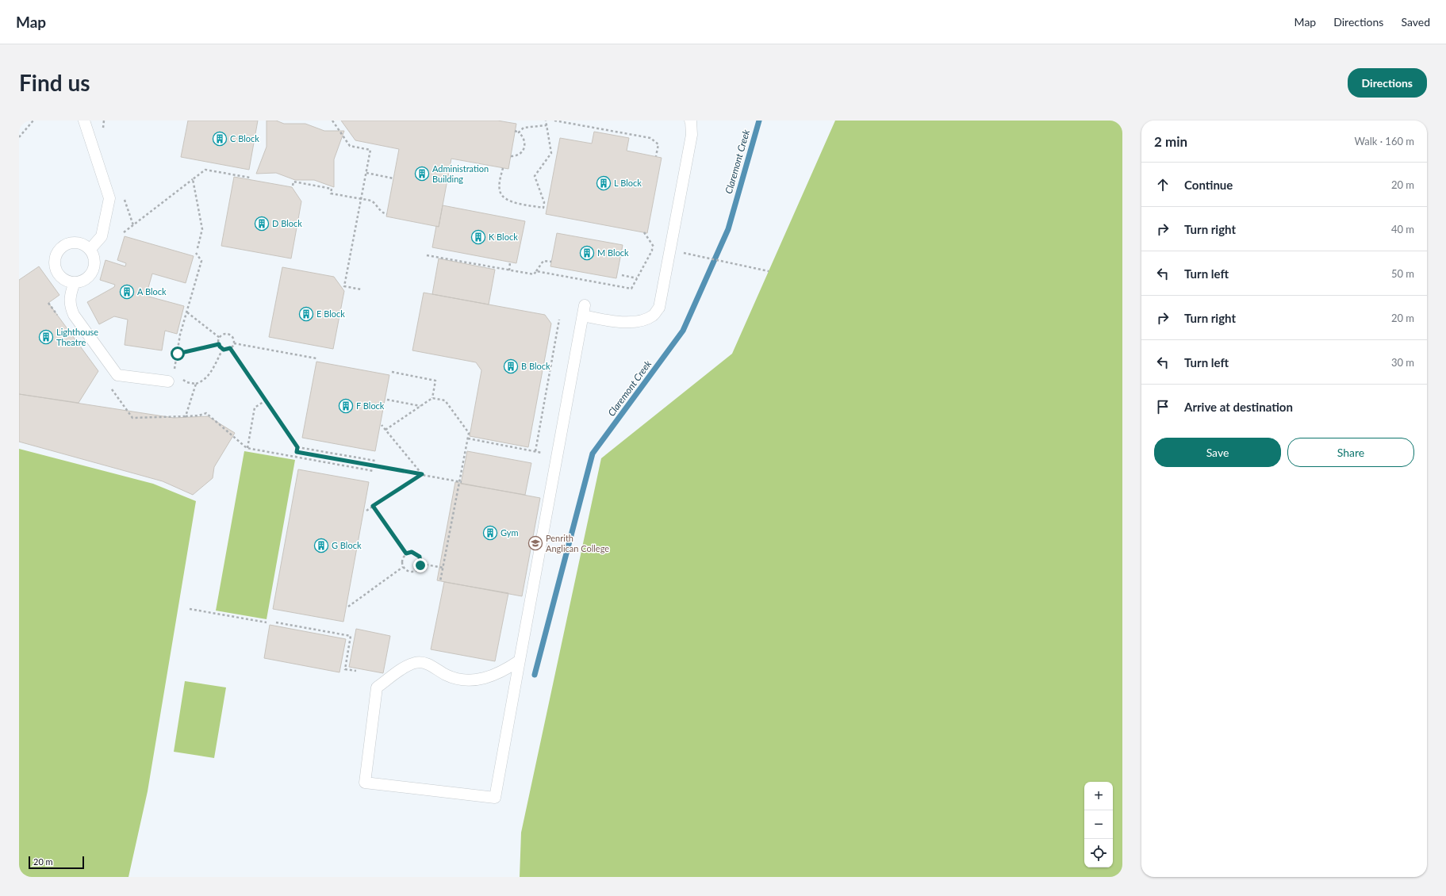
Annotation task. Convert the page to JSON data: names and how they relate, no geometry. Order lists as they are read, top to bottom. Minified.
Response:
{"water":["Claremont Creek"],"places":{"building":["C Block","Administration Building","L Block","D Block","K Block","M Block","A Block","E Block","Lighthouse Theatre","B Block","F Block","Gym","G Block"],"school or university":["Penrith Anglican College"]},"scale_bar":"20 m","page":{"header":"Map","nav":["Map","Directions","Saved"],"buttons":["Directions",["Save","Share"]],"title":"Find us","heading":["2 min","Walk · 160 m"],"list":[["Continue","20 m"],["Turn right","40 m"],["Turn left","50 m"],["Turn right","20 m"],["Turn left","30 m"],"Arrive at destination"],"map_buttons":["+","−"],"scale":"20 m"}}
